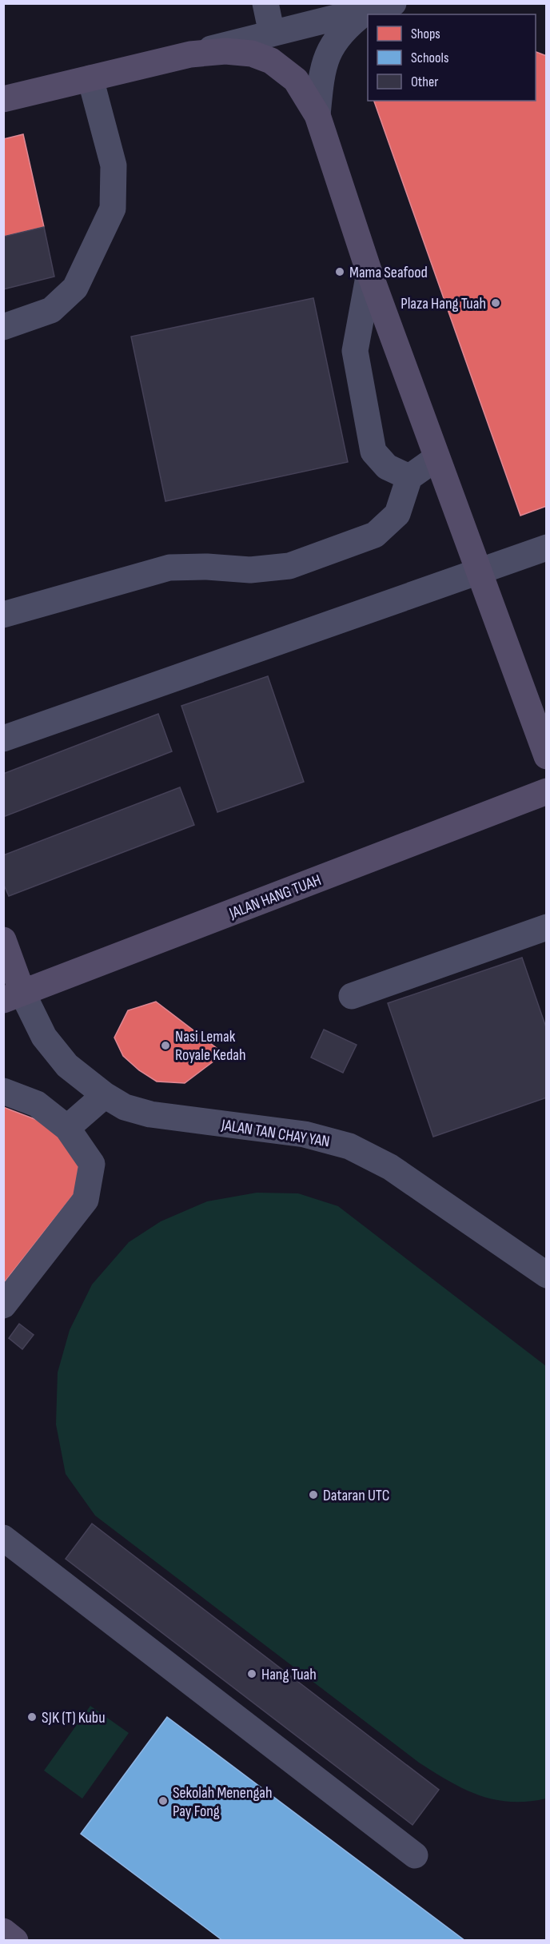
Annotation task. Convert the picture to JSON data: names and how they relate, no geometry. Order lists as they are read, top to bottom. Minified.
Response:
{"streets":{"main road":["JALAN HANG TUAH"],"street":["JALAN TAN CHAY YAN"]},"crossings":[["JALAN HANG TUAH","JALAN TAN CHAY YAN"]],"places":["Mama Seafood","Plaza Hang Tuah","Nasi Lemak Royale Kedah","Dataran UTC","Hang Tuah","SJK (T) Kubu","Sekolah Menengah Pay Fong"],"legend":["Shops","Schools","Other"]}
